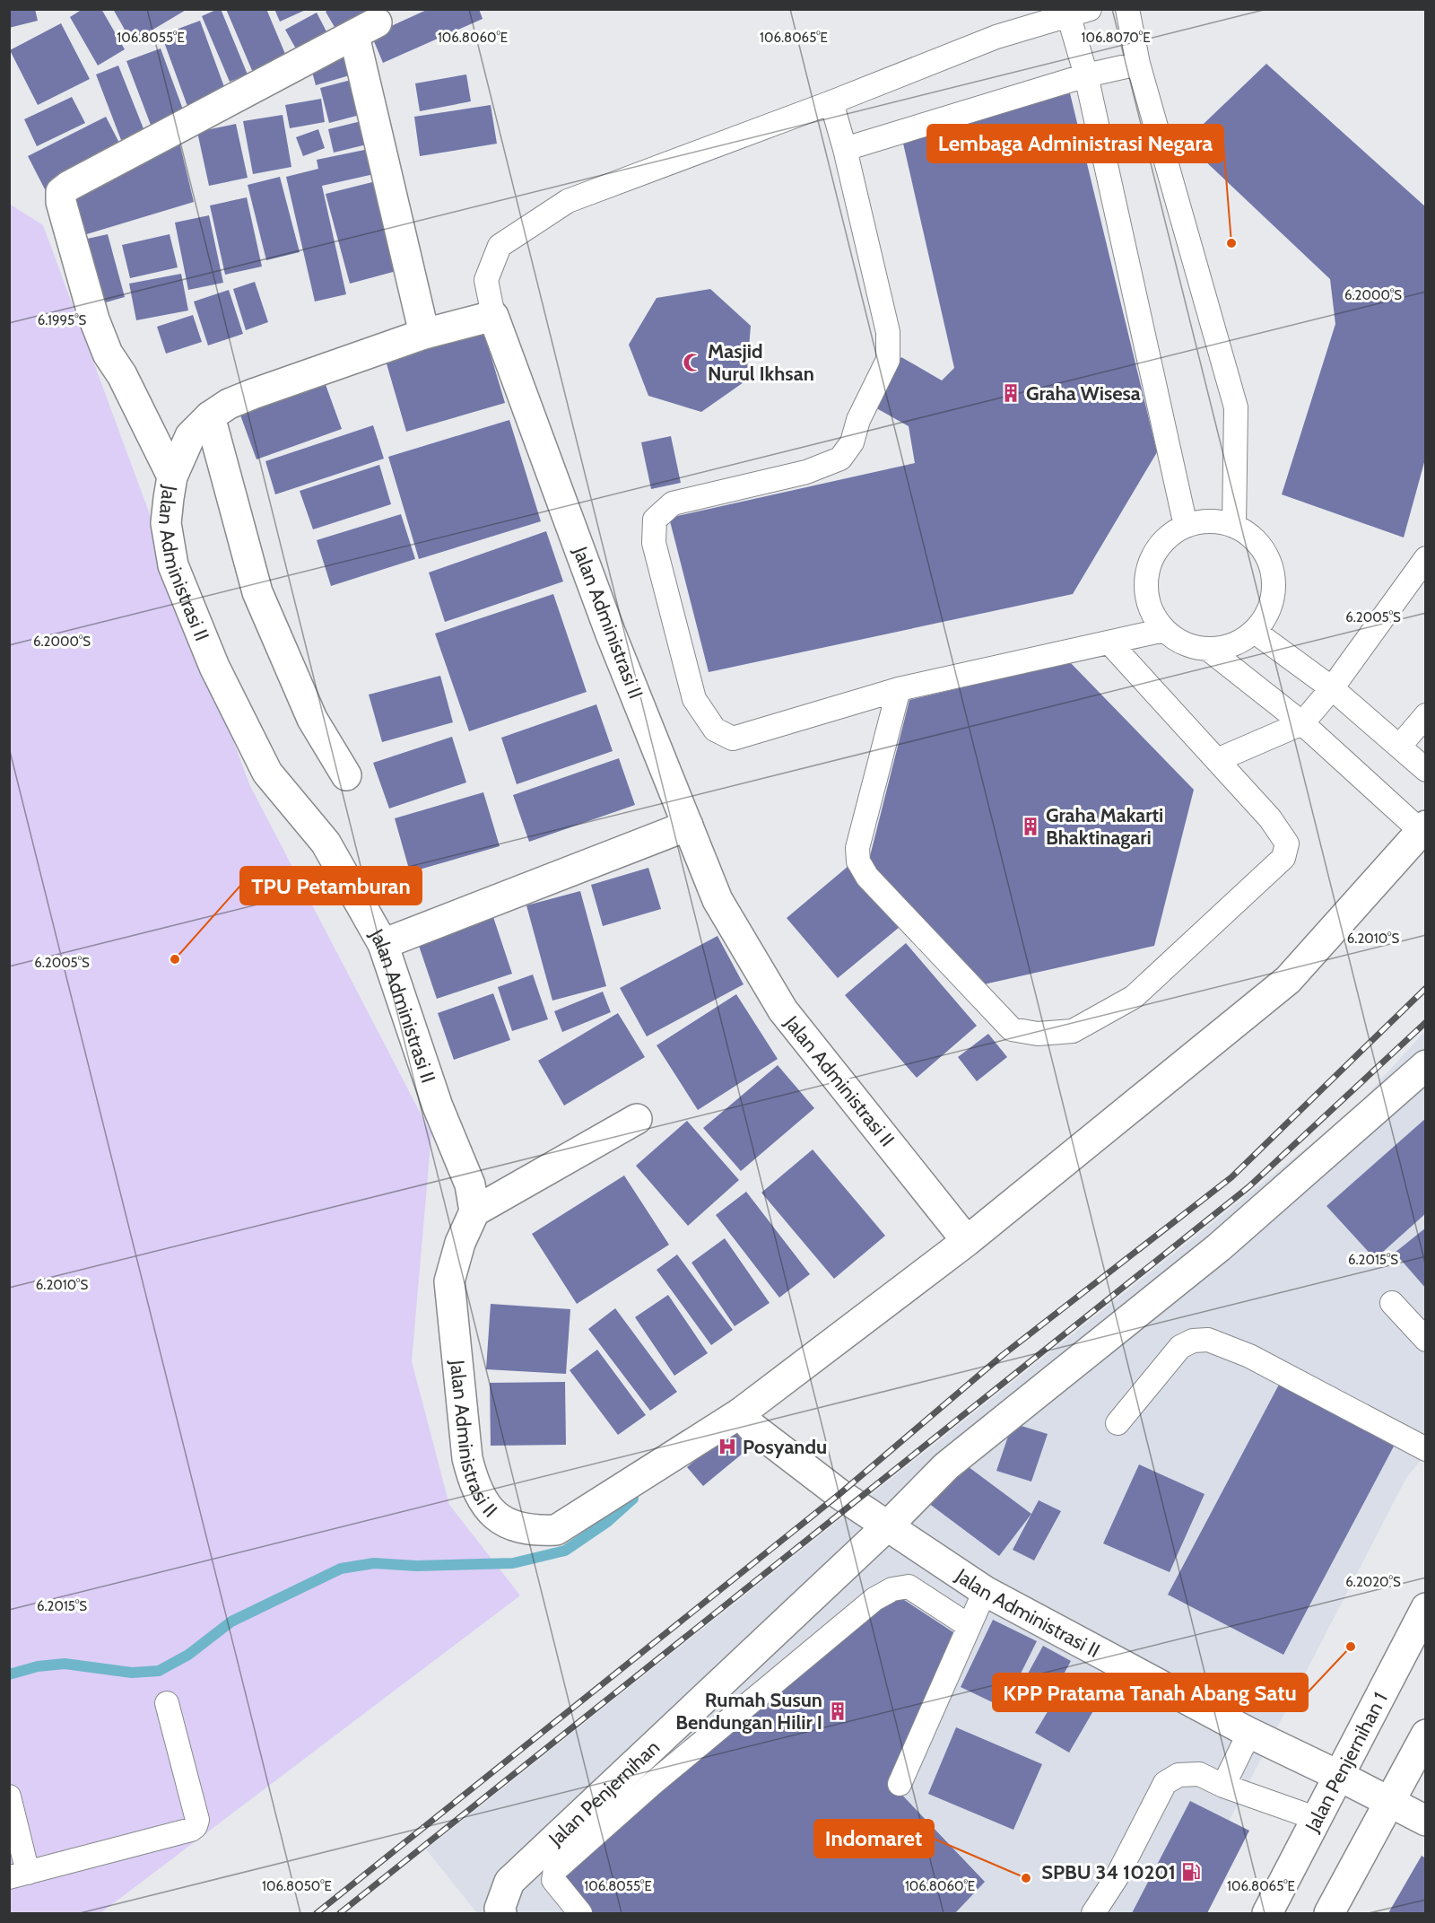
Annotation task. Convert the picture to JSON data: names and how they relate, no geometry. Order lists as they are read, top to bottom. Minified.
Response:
{"streets":{"street":["Jalan Administrasi II","Jalan Penjernihan 1","Jalan Penjernihan"]},"crossings":[["Jalan Administrasi II","Jalan Penjernihan 1"],["Jalan Administrasi II","Jalan Penjernihan"]],"places":{"other":["Lembaga Administrasi Negara","TPU Petamburan","KPP Pratama Tanah Abang Satu","Indomaret"],"mosque":["Masjid Nurul Ikhsan"],"building":["Graha Wisesa","Graha Makarti Bhaktinagari","Rumah Susun Bendungan Hilir I"],"hospital":["Posyandu"],"fuel station":["SPBU 34 10201"]},"coordinates":["106.8070°E","106.8055°E","106.8060°E","106.8065°E","6.2000°S","6.1995°S","6.2005°S","6.2010°S","6.2015°S","6.2020°S","106.8050°E"]}
